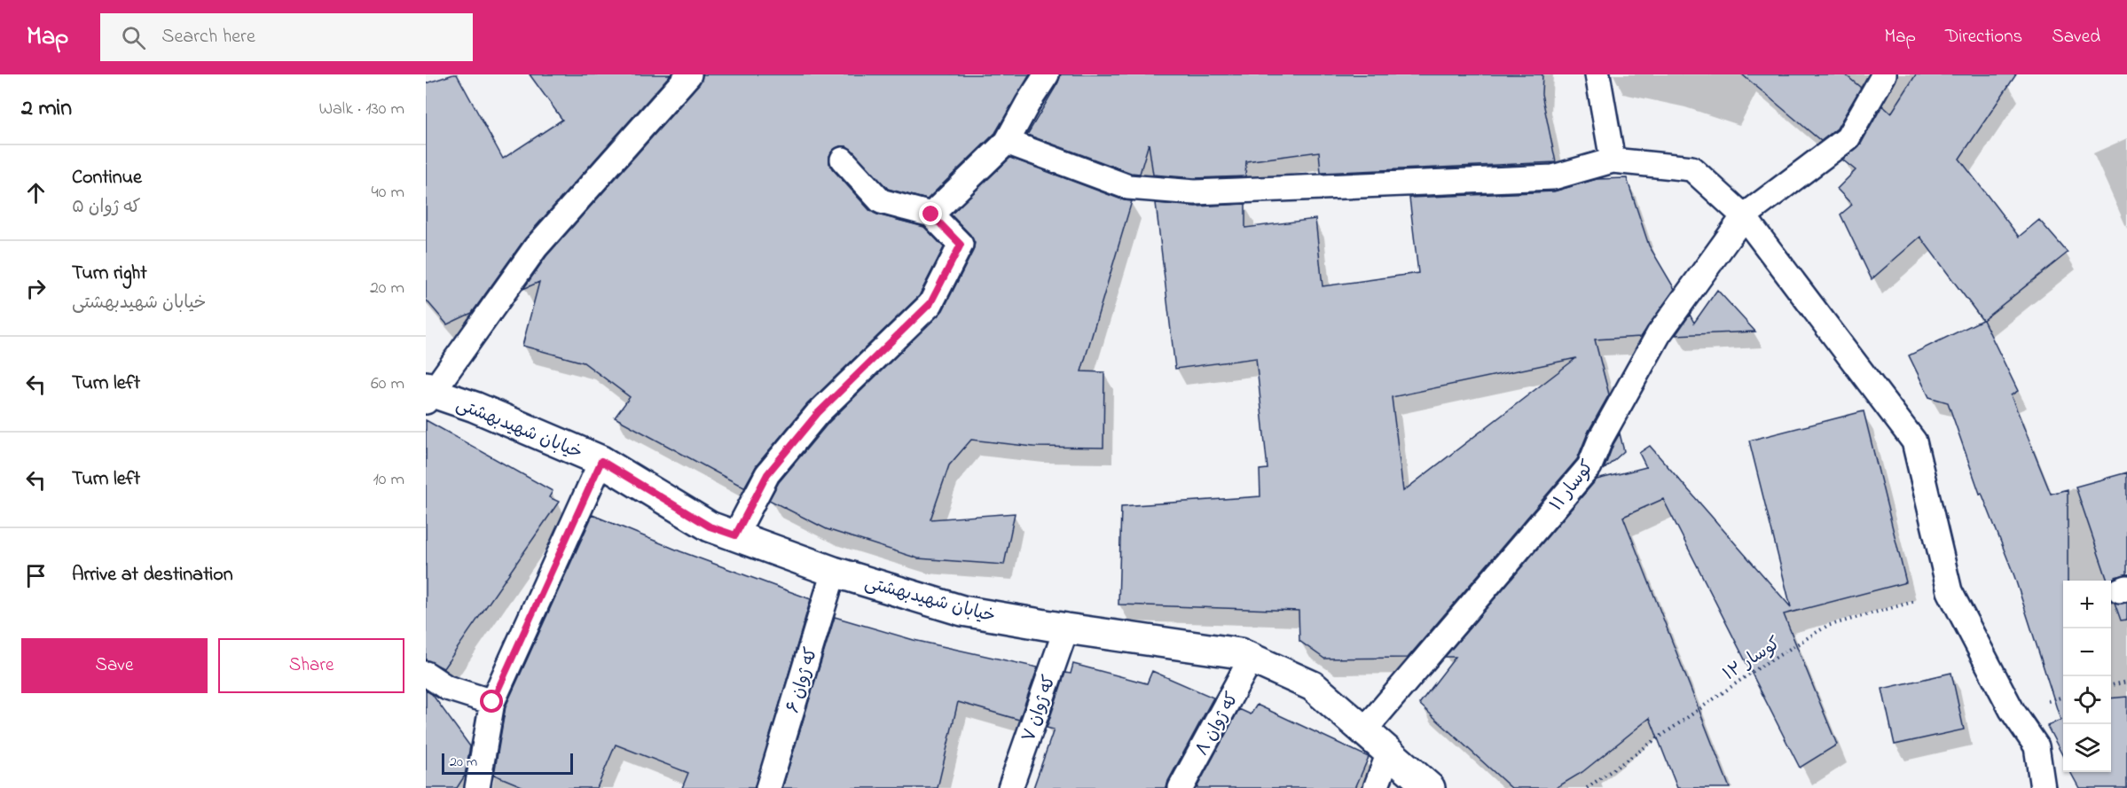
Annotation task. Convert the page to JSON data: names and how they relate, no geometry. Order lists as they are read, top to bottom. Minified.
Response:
{"streets":{"street":["خیابان شهیدبهشتی"],"lane":["کوسار ۱۱","که ژوان ۶","که ژوان ۷","که ژوان ۸"],"path":["کوسار ۱۲"]},"crossings":[["خیابان شهیدبهشتی","کوسار ۱۱"],["خیابان شهیدبهشتی","که ژوان ۶"],["خیابان شهیدبهشتی","که ژوان ۷"],["خیابان شهیدبهشتی","که ژوان ۸"]],"scale_bar":"20 m","page":{"header":"Map","search":"Search here","nav":["Map","Directions","Saved"],"heading":["2 min","Walk · 130 m"],"list":[["Continue","که ژوان ۵","40 m"],["Turn right","خیابان شهیدبهشتی","20 m"],["Turn left","60 m"],["Turn left","10 m"],"Arrive at destination"],"map_buttons":["+","−"],"buttons":["Save","Share"],"scale":"20 m"}}
